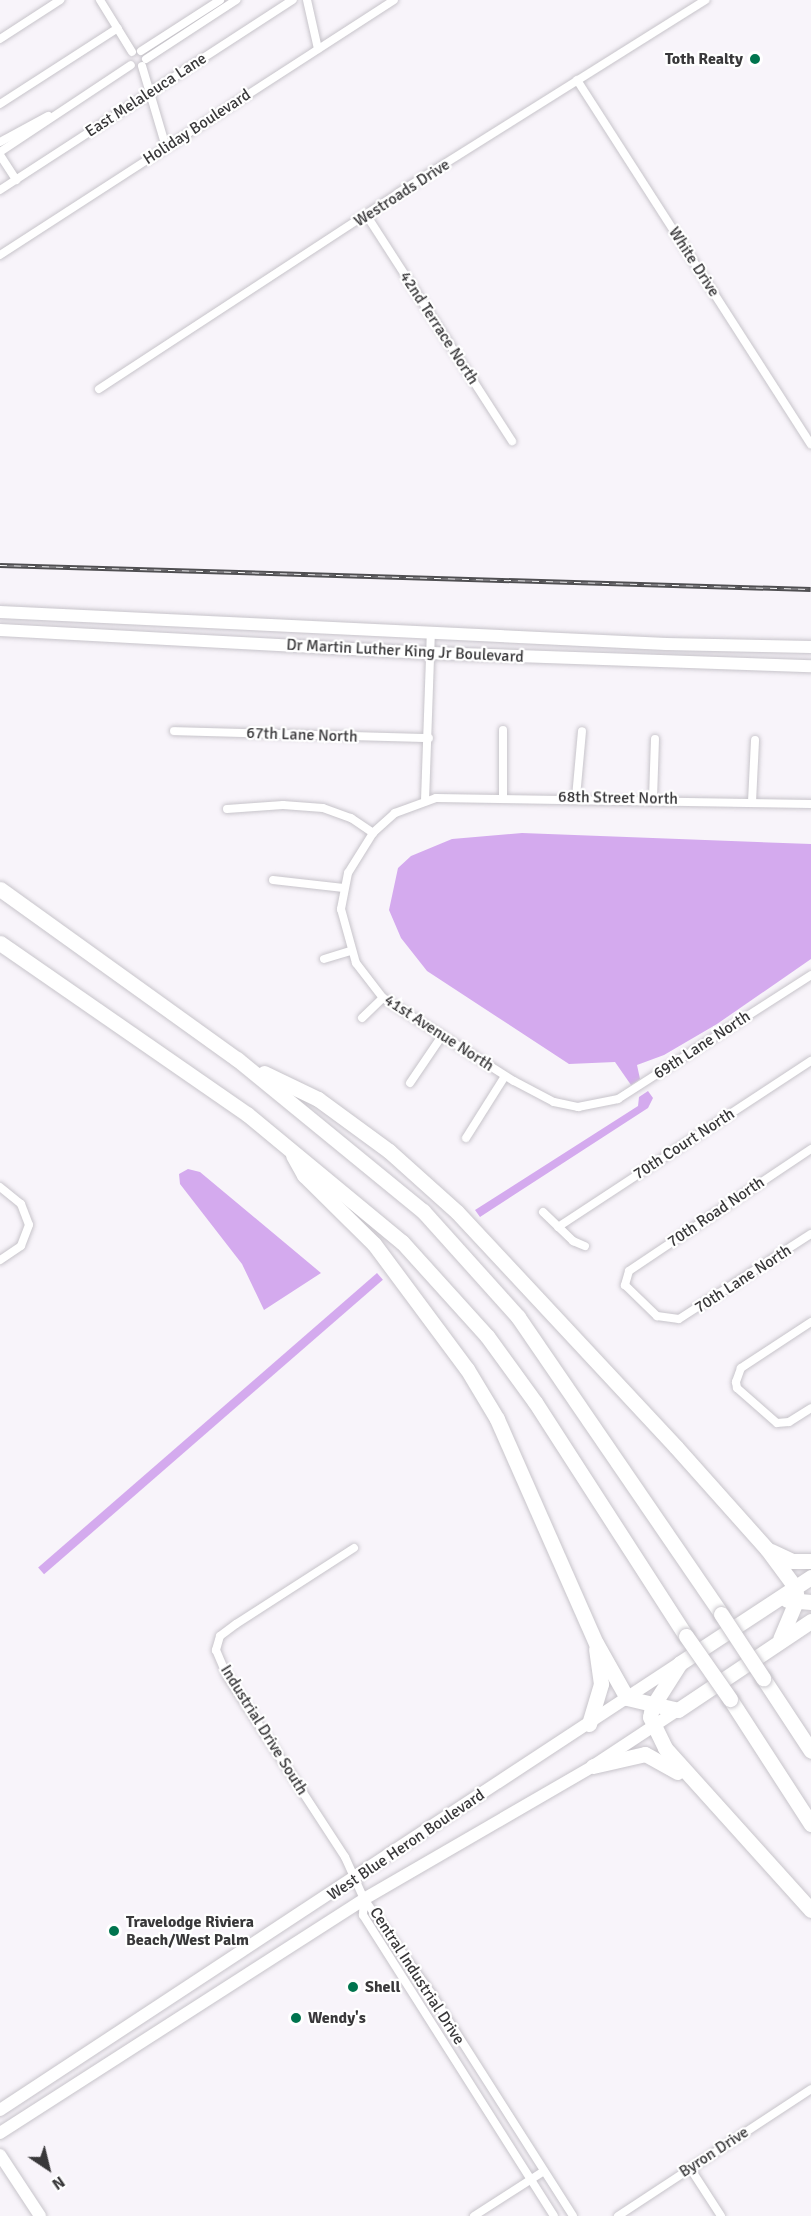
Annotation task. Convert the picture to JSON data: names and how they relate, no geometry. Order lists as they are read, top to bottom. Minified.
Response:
{"streets":{"highway":["West Blue Heron Boulevard"],"main road":["Dr Martin Luther King Jr Boulevard"],"street":["East Melaleuca Lane","Holiday Boulevard","Westroads Drive","White Drive","42nd Terrace North","67th Lane North","68th Street North","41st Avenue North","69th Lane North","70th Court North","70th Road North","70th Lane North","Industrial Drive South","Central Industrial Drive","Byron Drive"]},"crossings":[["Westroads Drive","White Drive"],["Westroads Drive","42nd Terrace North"],["68th Street North","41st Avenue North"],["41st Avenue North","69th Lane North"],["70th Road North","70th Lane North"],["Industrial Drive South","West Blue Heron Boulevard"],["Industrial Drive South","Central Industrial Drive"],["West Blue Heron Boulevard","Central Industrial Drive"]],"places":["Toth Realty","Travelodge Riviera Beach/West Palm","Shell","Wendy's"],"north":"bottom right"}
